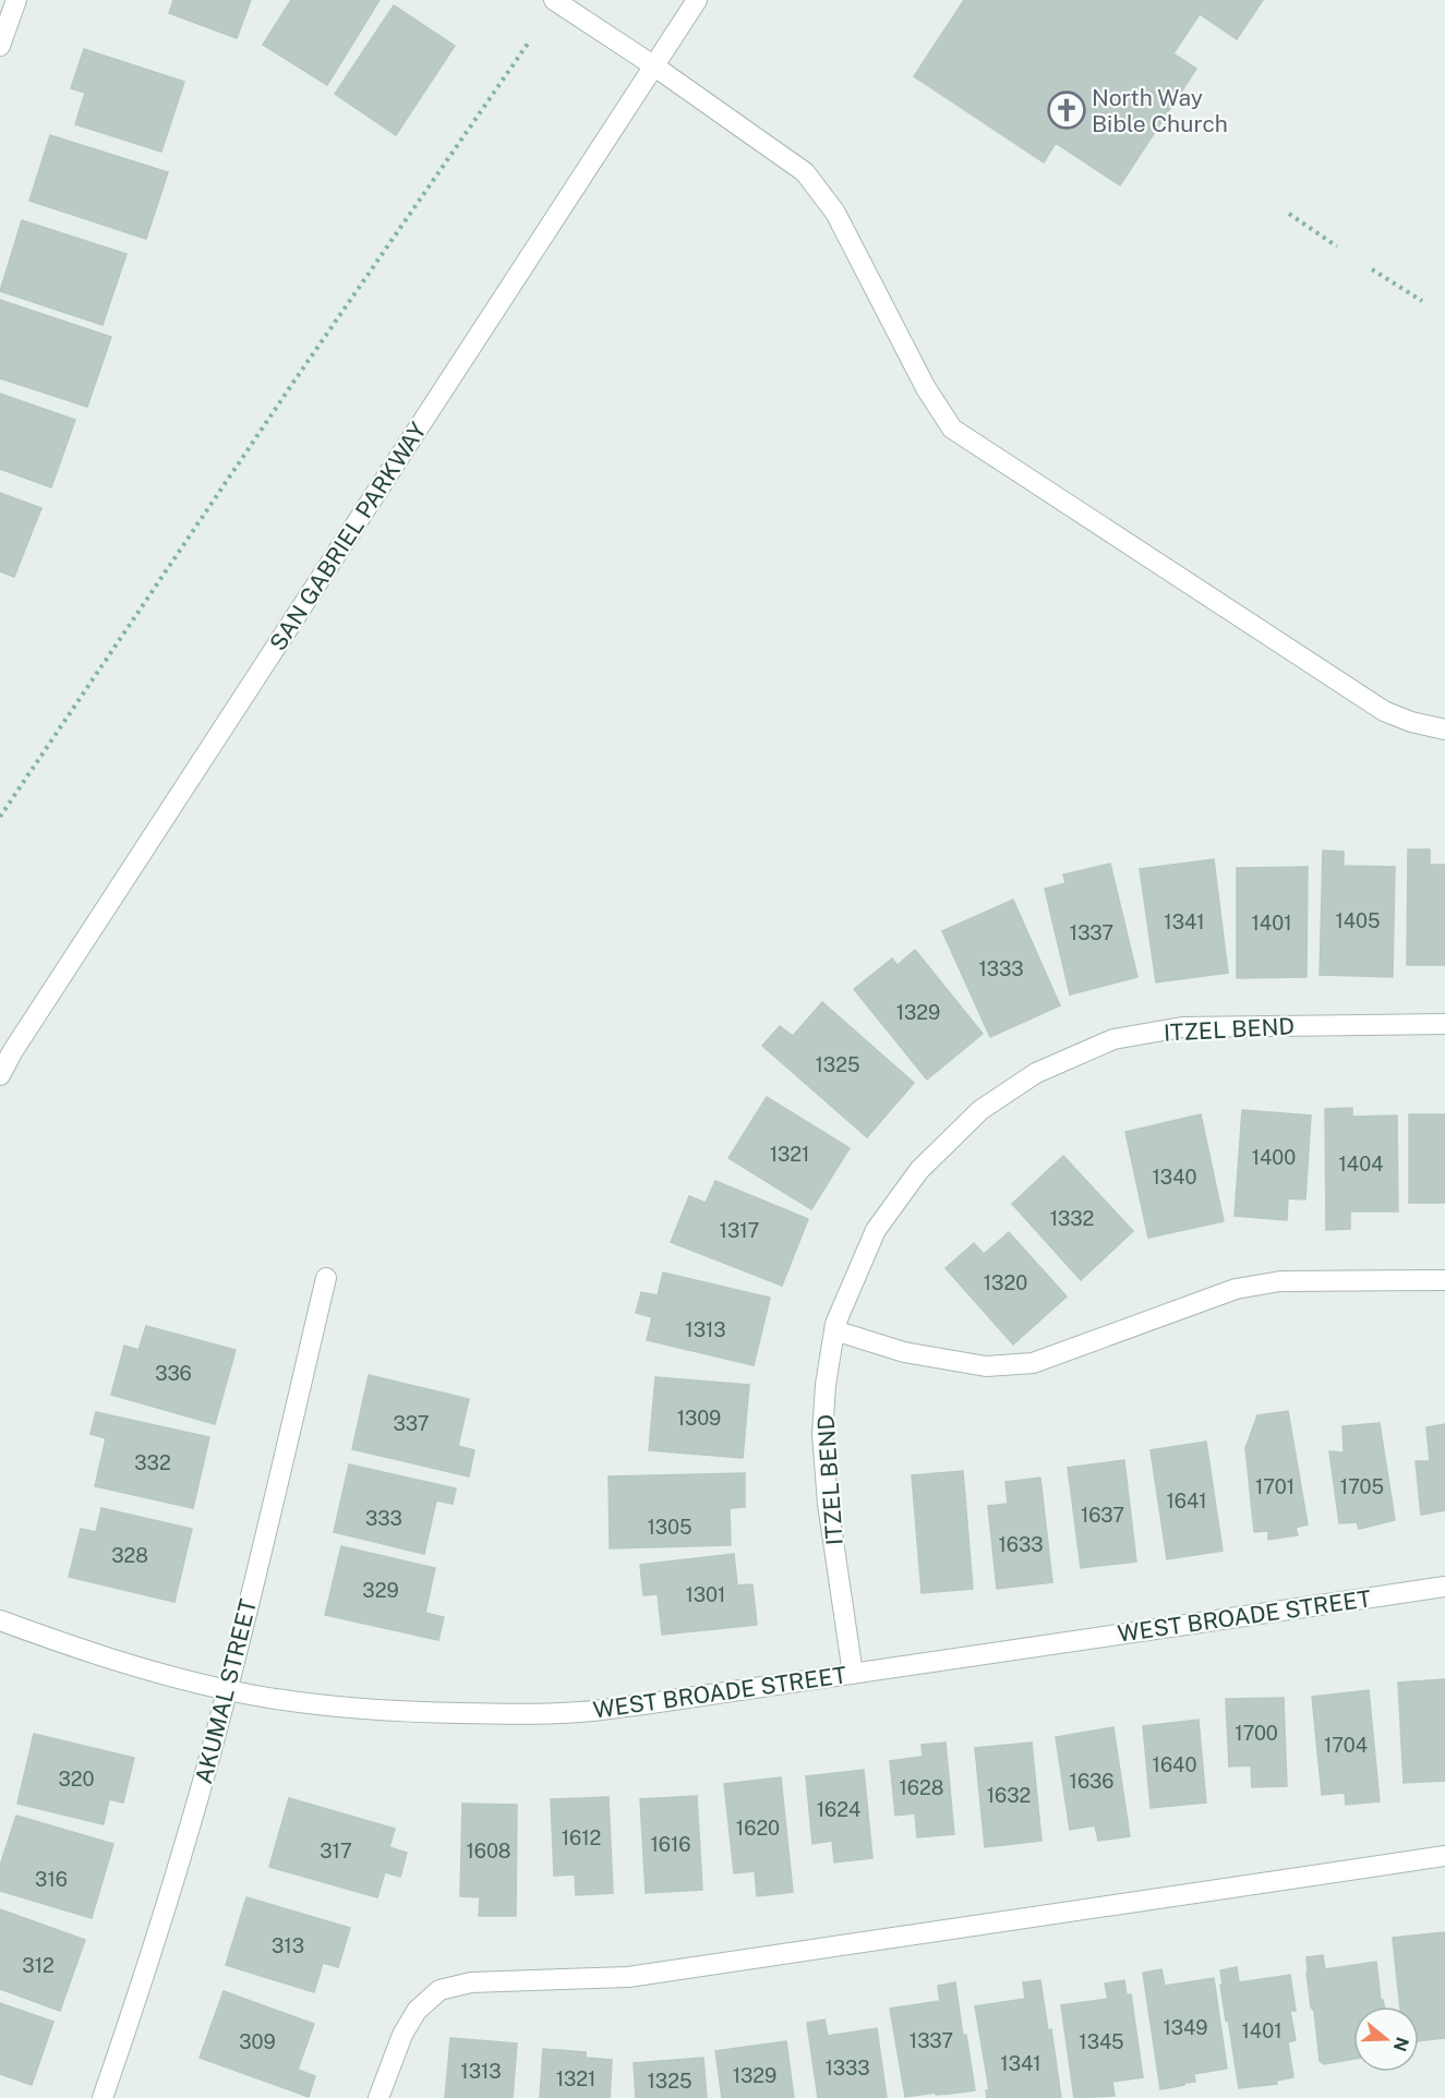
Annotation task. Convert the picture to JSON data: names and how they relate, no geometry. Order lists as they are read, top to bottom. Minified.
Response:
{"streets":{"street":["SAN GABRIEL PARKWAY","ITZEL BEND","WEST BROADE STREET","AKUMAL STREET"]},"crossings":[["ITZEL BEND","WEST BROADE STREET"],["WEST BROADE STREET","AKUMAL STREET"]],"places":{"church":["North Way Bible Church"]},"house_numbers":["1405","1341","1401","1337","1333","1329","1325","1321","1400","1404","1340","1332","1317","1320","1313","336","1309","337","332","1701","1705","1641","1637","333","1305","1633","328","329","1301","1700","1704","1640","320","1636","1628","1632","1624","1620","1612","1616","317","1608","316","313","312","1349","1401","1337","309","1345","1341","1333","1313","1329","1321","1325"],"north":"right"}
